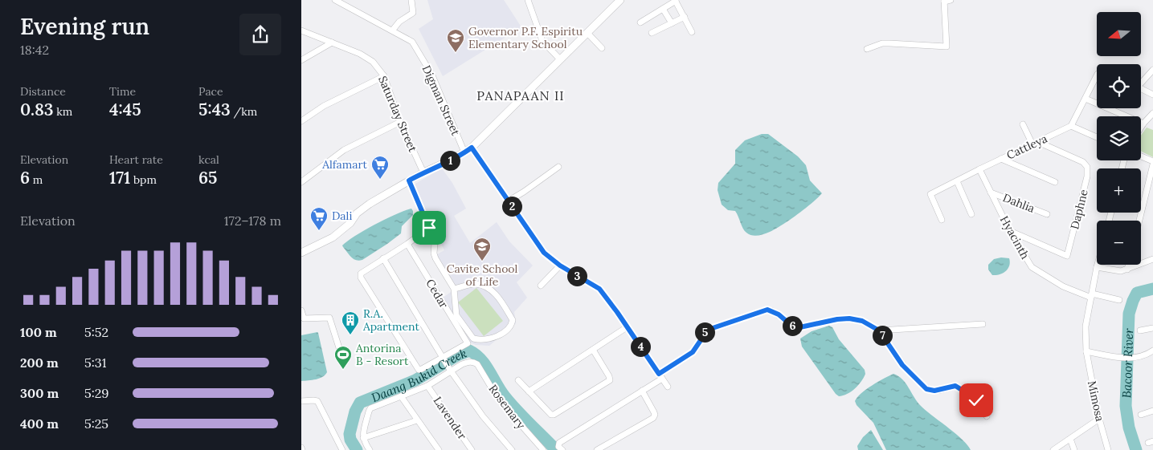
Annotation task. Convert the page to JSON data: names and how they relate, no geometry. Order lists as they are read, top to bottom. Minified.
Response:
{"streets":{"street":["Digman Street","Saturday Street","Cattleya","Dahlia","Daphne","Hyacinth","Cedar","Mimosa","Rosemary","Lavender"]},"crossings":[["Cattleya","Daphne"],["Cattleya","Hyacinth"],["Dahlia","Hyacinth"],["Daphne","Hyacinth"],["Hyacinth","Mimosa"]],"districts":["PANAPAAN II"],"water":["Bacoor River","Daang Bukid Creek"],"places":{"school or university":["Governor P.F. Espiritu Elementary School","Cavite School of Life"],"supermarket":["Alfamart","Dali"],"building":["R.A. Apartment"],"sports":["Antorina B - Resort"]},"north":"left","page":{"heading":["Evening run","18:42"],"map_buttons":["+","−"],"stats":[["Distance","0.83 km"],["Time","4:45"],["Pace","5:43 /km"],["Elevation","6 m"],["Heart rate","171 bpm"],["kcal","65"]],"pins":["1","2","3","6","5","7","4"],"chart":["Elevation","172–178 m"],"list":[{"name":"100 m","note":"5:52"},{"name":"200 m","note":"5:31"},{"name":"300 m","note":"5:29"},{"name":"400 m","note":"5:25"}]}}
